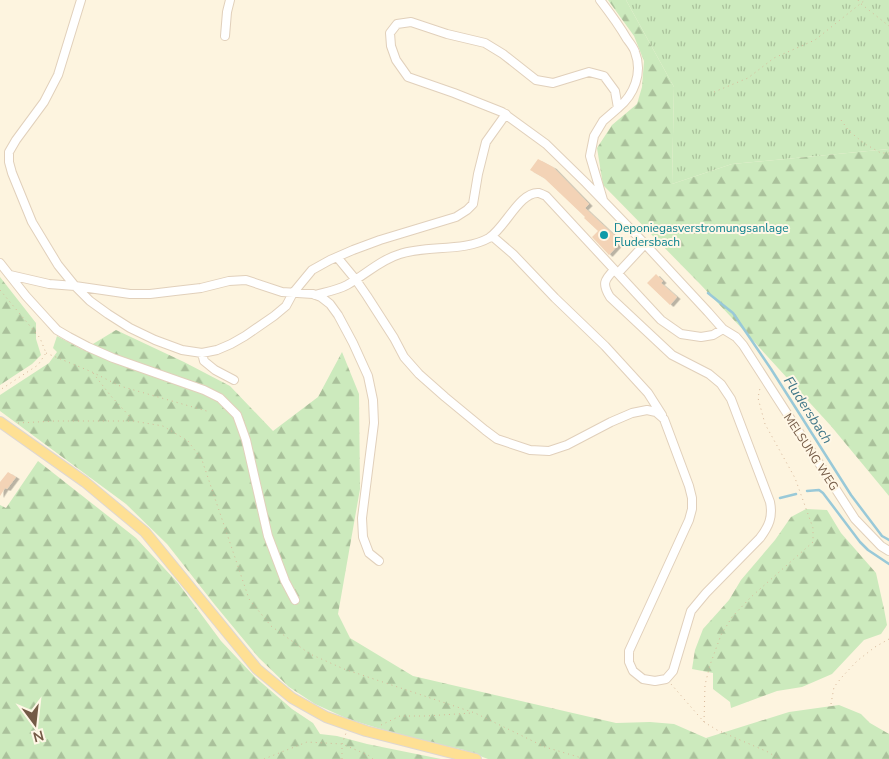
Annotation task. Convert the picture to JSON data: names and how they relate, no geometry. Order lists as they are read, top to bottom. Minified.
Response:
{"streets":{"street":["MELSUNG WEG"]},"water":["Fludersbach"],"places":["Deponiegasverstromungsanlage Fludersbach"],"north":"bottom"}
